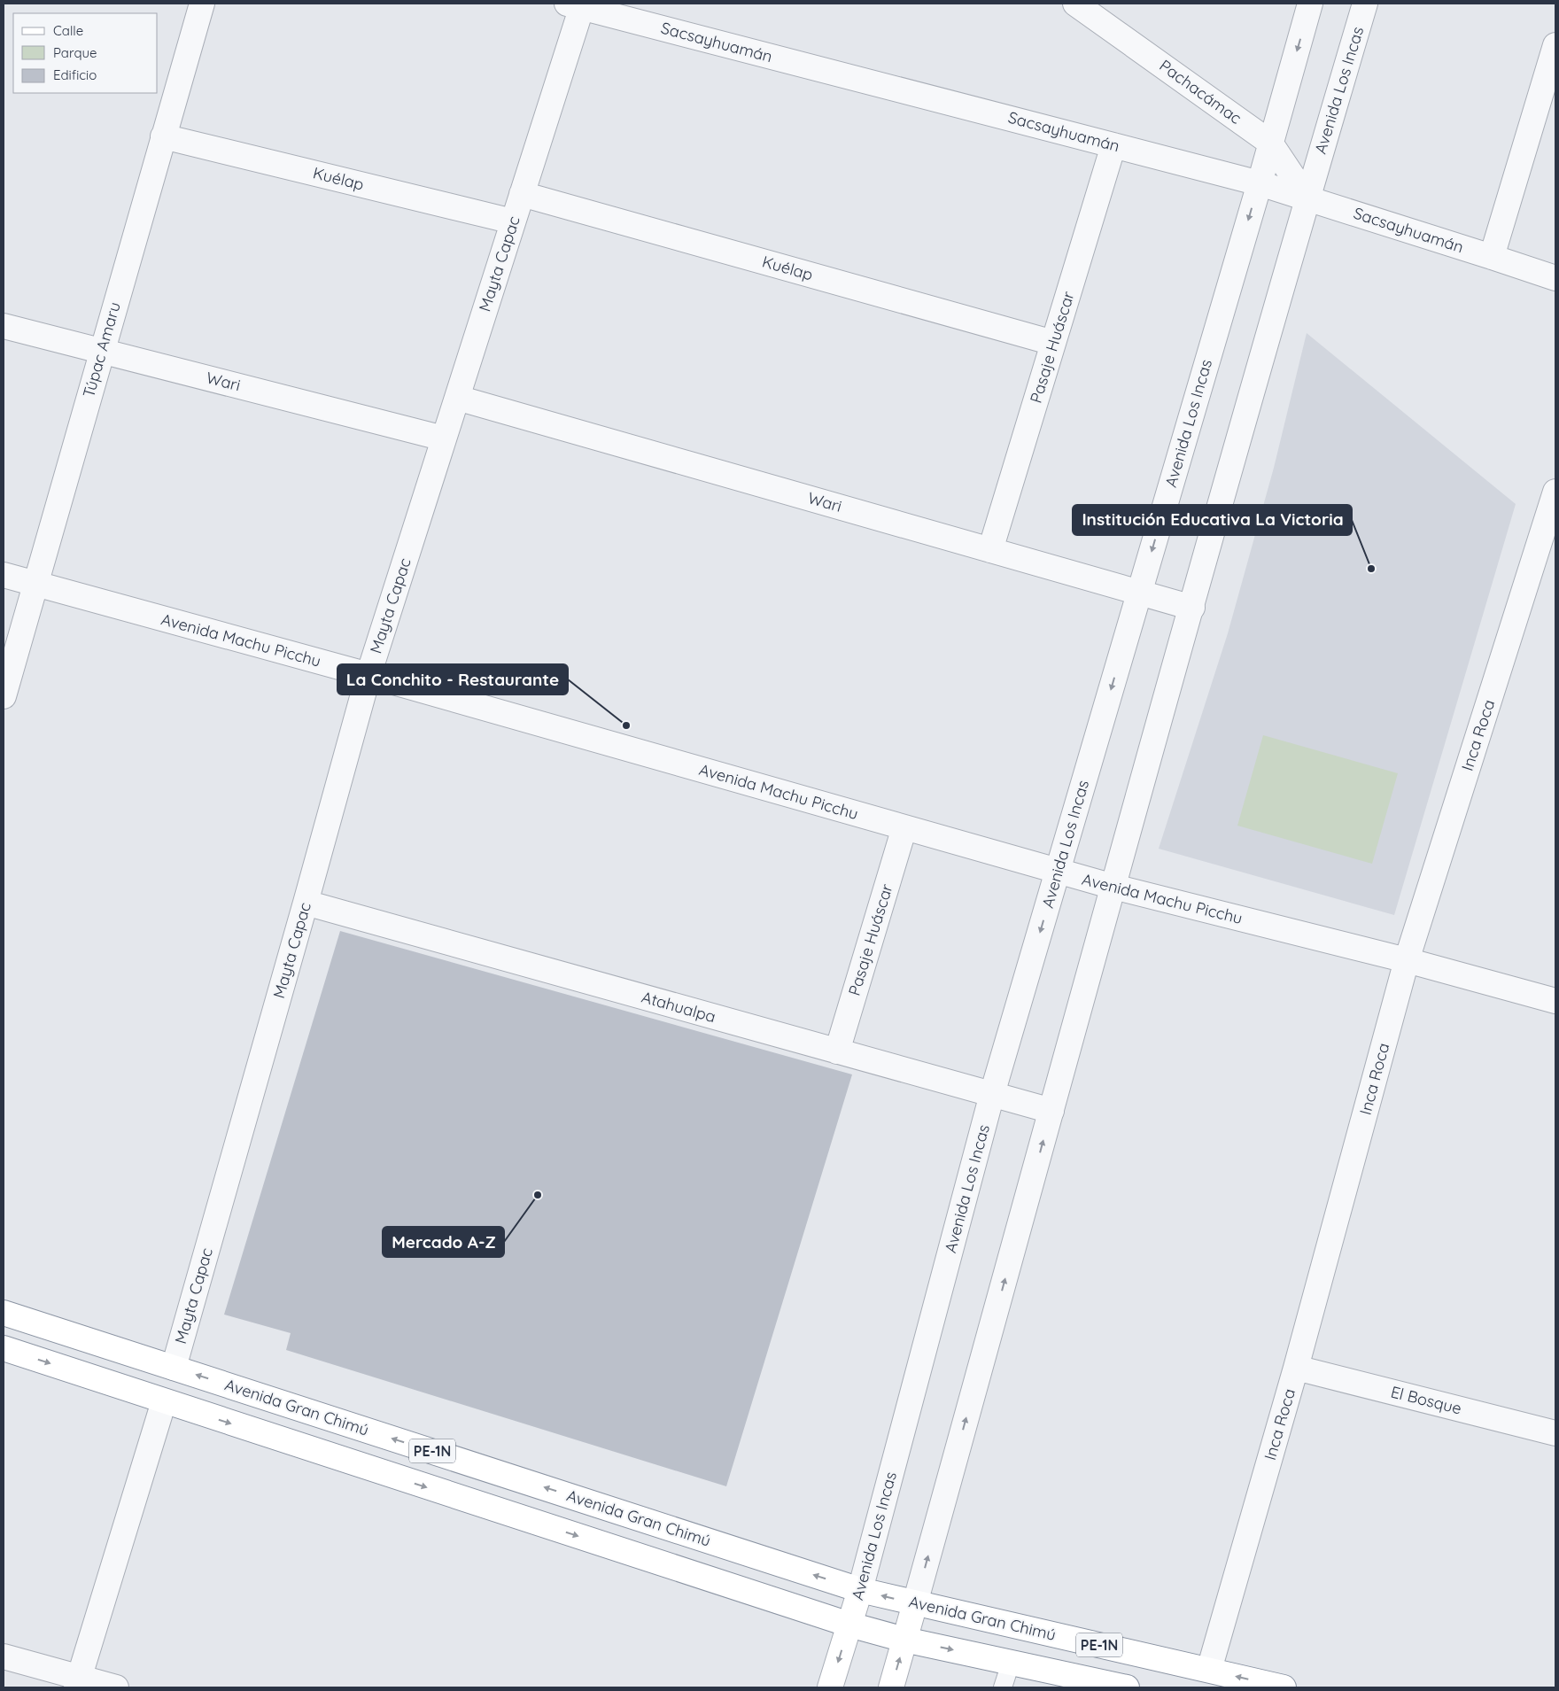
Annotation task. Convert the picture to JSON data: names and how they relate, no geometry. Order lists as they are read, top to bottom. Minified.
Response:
{"streets":{"main road":["Avenida Los Incas","Avenida Gran Chimú","PE-1N"],"street":["Sacsayhuamán","Pachacámac","Kuélap","Mayta Capac","Pasaje Huáscar","Túpac Amaru","Wari","Avenida Machu Picchu","Inca Roca","Atahualpa","El Bosque"]},"crossings":[["Sacsayhuamán","Avenida Los Incas"],["Sacsayhuamán","Pachacámac"],["Sacsayhuamán","Mayta Capac"],["Sacsayhuamán","Pasaje Huáscar"],["Avenida Los Incas","Pachacámac"],["Avenida Los Incas","Wari"],["Avenida Los Incas","Avenida Machu Picchu"],["Avenida Los Incas","Atahualpa"],["Avenida Los Incas","Avenida Gran Chimú"],["Avenida Los Incas","PE-1N"],["Kuélap","Mayta Capac"],["Kuélap","Pasaje Huáscar"],["Kuélap","Túpac Amaru"],["Mayta Capac","Wari"],["Mayta Capac","Avenida Machu Picchu"],["Mayta Capac","Atahualpa"],["Mayta Capac","Avenida Gran Chimú"],["Pasaje Huáscar","Wari"],["Pasaje Huáscar","Avenida Machu Picchu"],["Pasaje Huáscar","Atahualpa"],["Túpac Amaru","Wari"],["Túpac Amaru","Avenida Machu Picchu"],["Avenida Machu Picchu","Inca Roca"],["Inca Roca","El Bosque"],["Inca Roca","Avenida Gran Chimú"]],"places":["Institución Educativa La Victoria","La Conchito - Restaurante","Mercado A-Z"],"legend":["Calle","Parque","Edificio"]}
